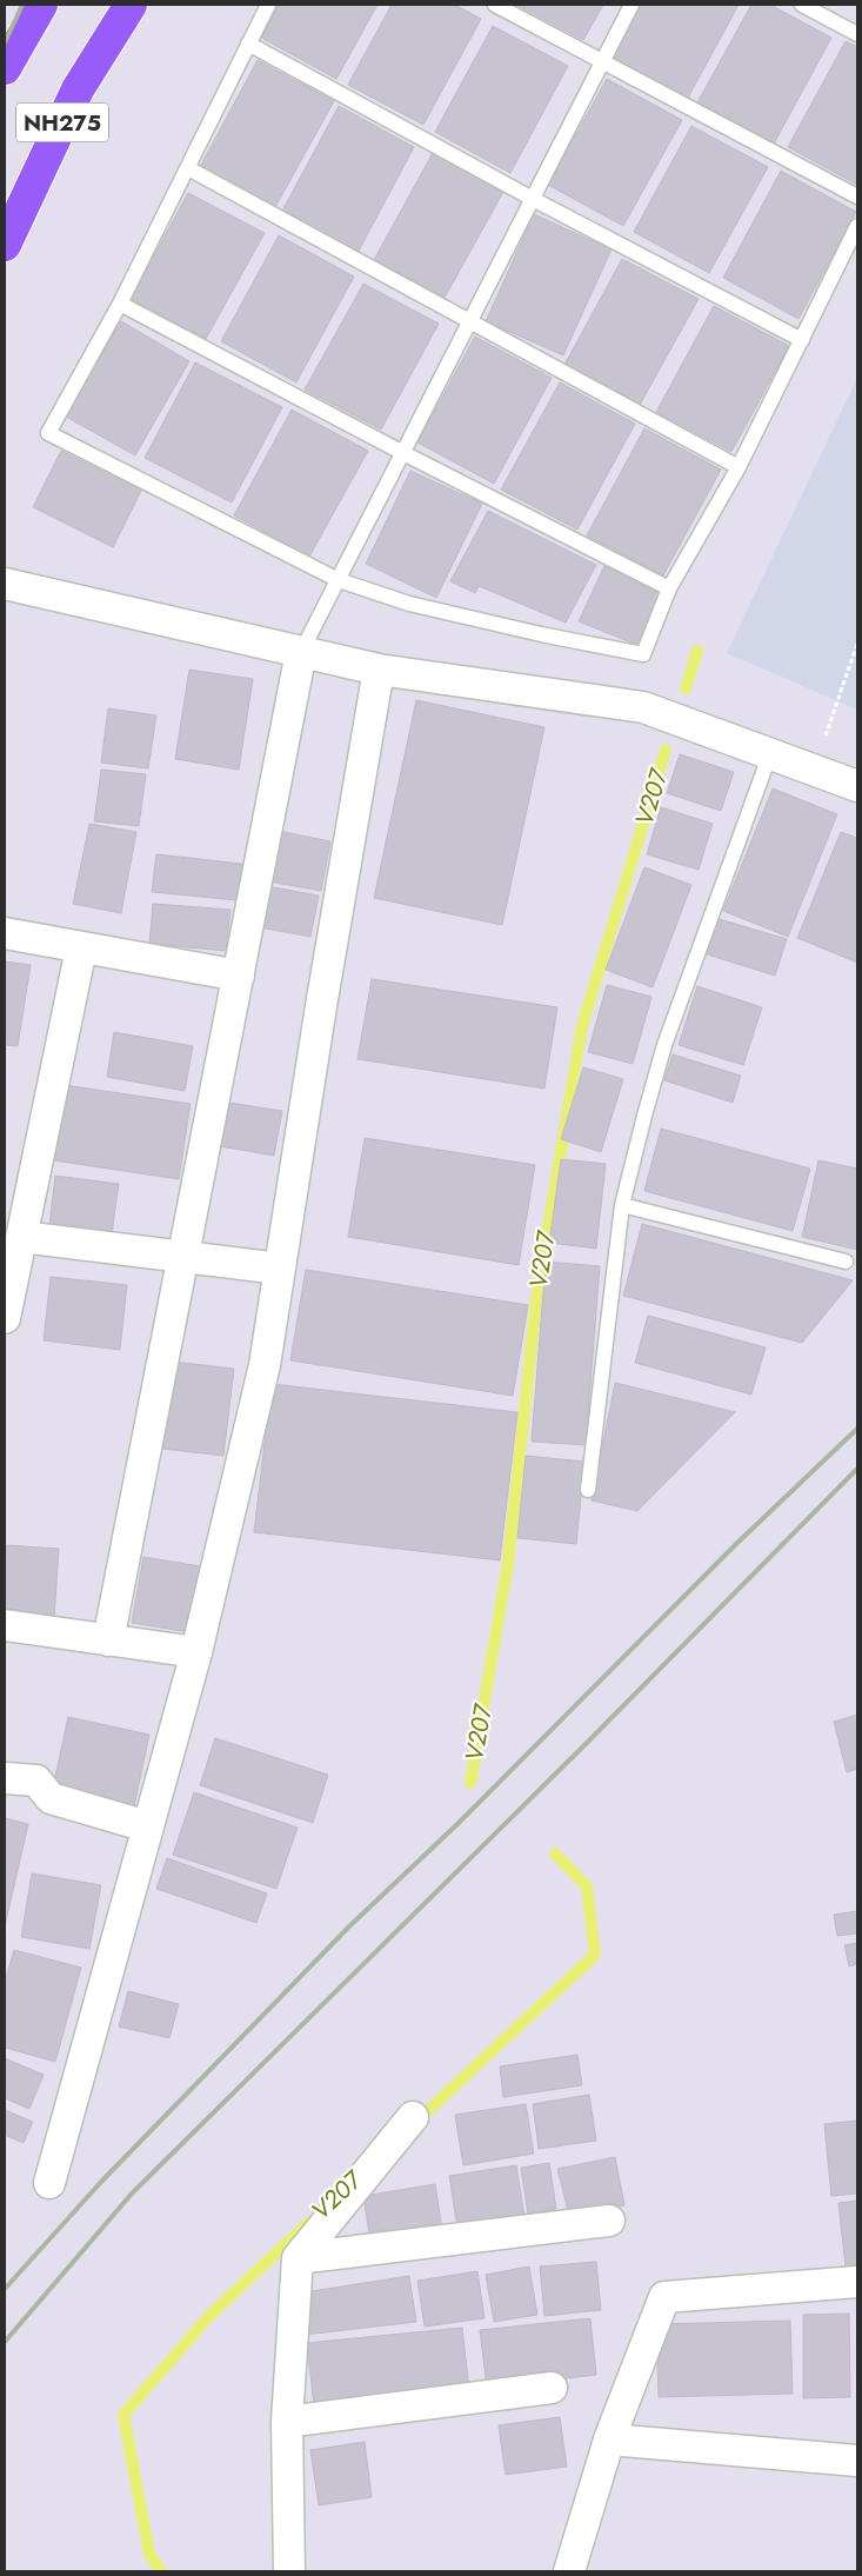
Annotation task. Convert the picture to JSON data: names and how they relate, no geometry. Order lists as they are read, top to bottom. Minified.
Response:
{"streets":{"highway":["NH275"]},"water":["V207"]}
